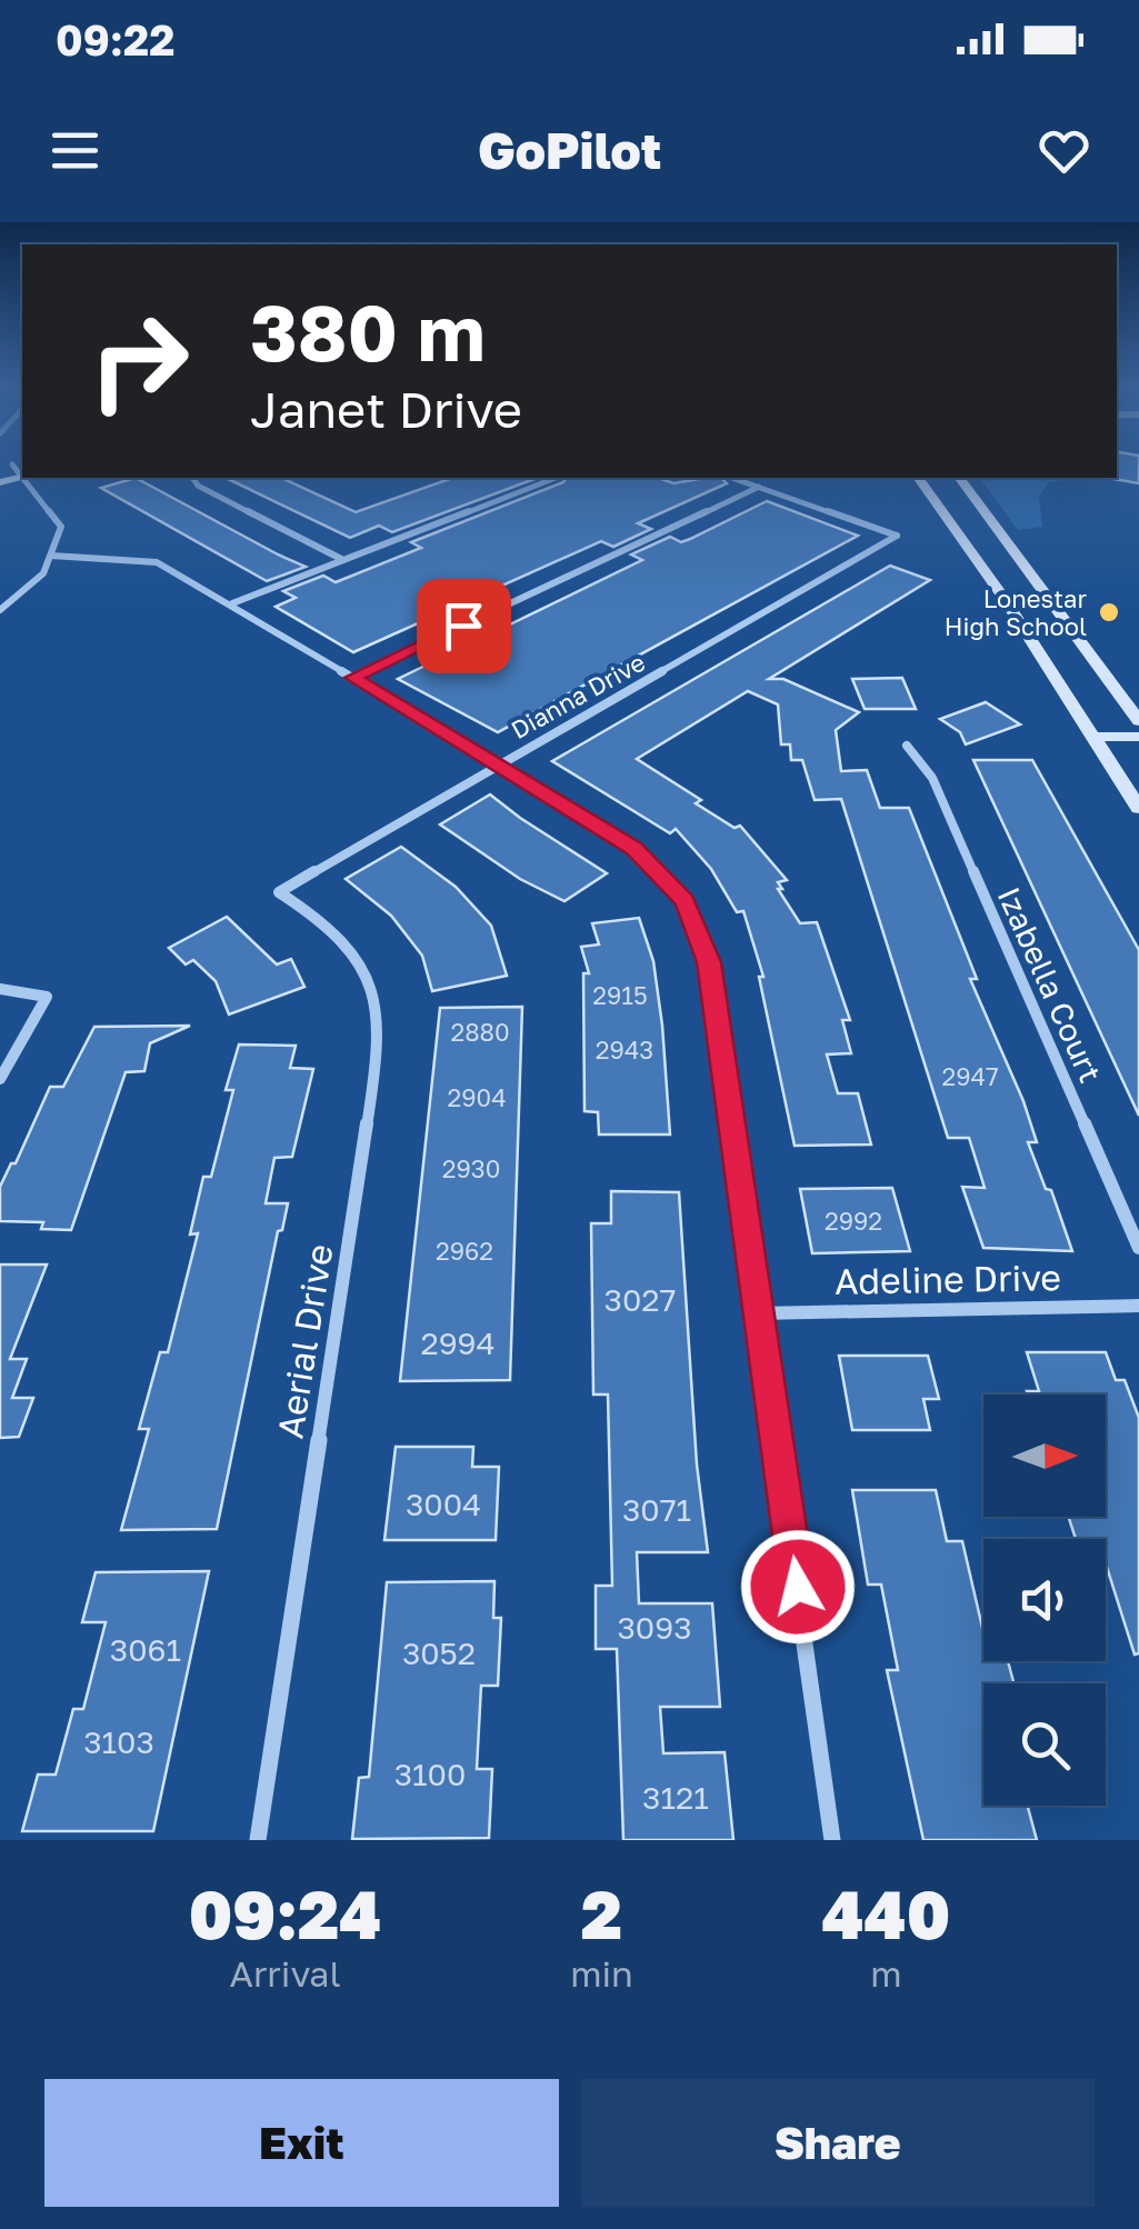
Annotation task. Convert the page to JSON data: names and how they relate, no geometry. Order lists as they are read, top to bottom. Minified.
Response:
{"streets":{"street":["Dianna Drive","Izabella Court","Adeline Drive","Aerial Drive"]},"crossings":[["Dianna Drive","Aerial Drive"]],"places":["Lonestar High School"],"house_numbers":["2915","2880","2943","2947","2904","2930","2992","2962","3027","2994","3004","3071","3093","3061","3052","3103","3100","3121"],"north":"right","page":{"status":"09:22","header":"GoPilot","turn":["380 m","Janet Drive"],"eta":["09:24","Arrival","2","min","440","m"],"buttons":["Exit","Share"]}}
